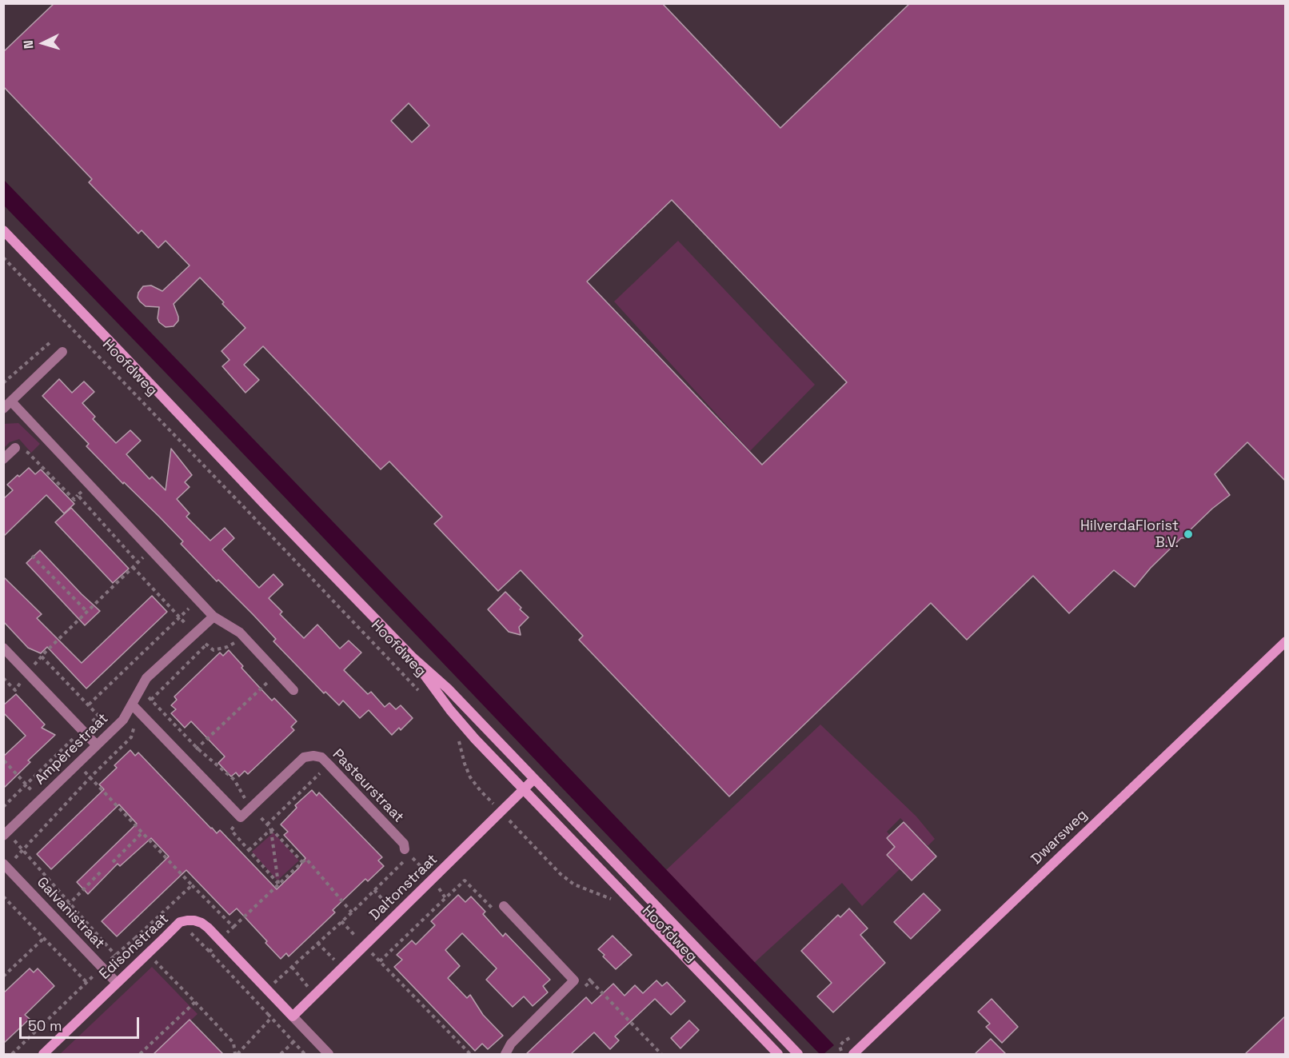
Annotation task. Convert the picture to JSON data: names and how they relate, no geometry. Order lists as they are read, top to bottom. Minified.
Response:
{"streets":{"main road":["Hoofdweg","Dwarsweg","Daltonstraat","Edisonstraat"],"street":["Ampèrestraat","Pasteurstraat","Galvanistraat"]},"crossings":[["Hoofdweg","Daltonstraat"],["Daltonstraat","Edisonstraat"],["Galvanistraat","Edisonstraat"]],"places":["HilverdaFlorist B.V."],"scale_bar":"50 m","north":"left"}
